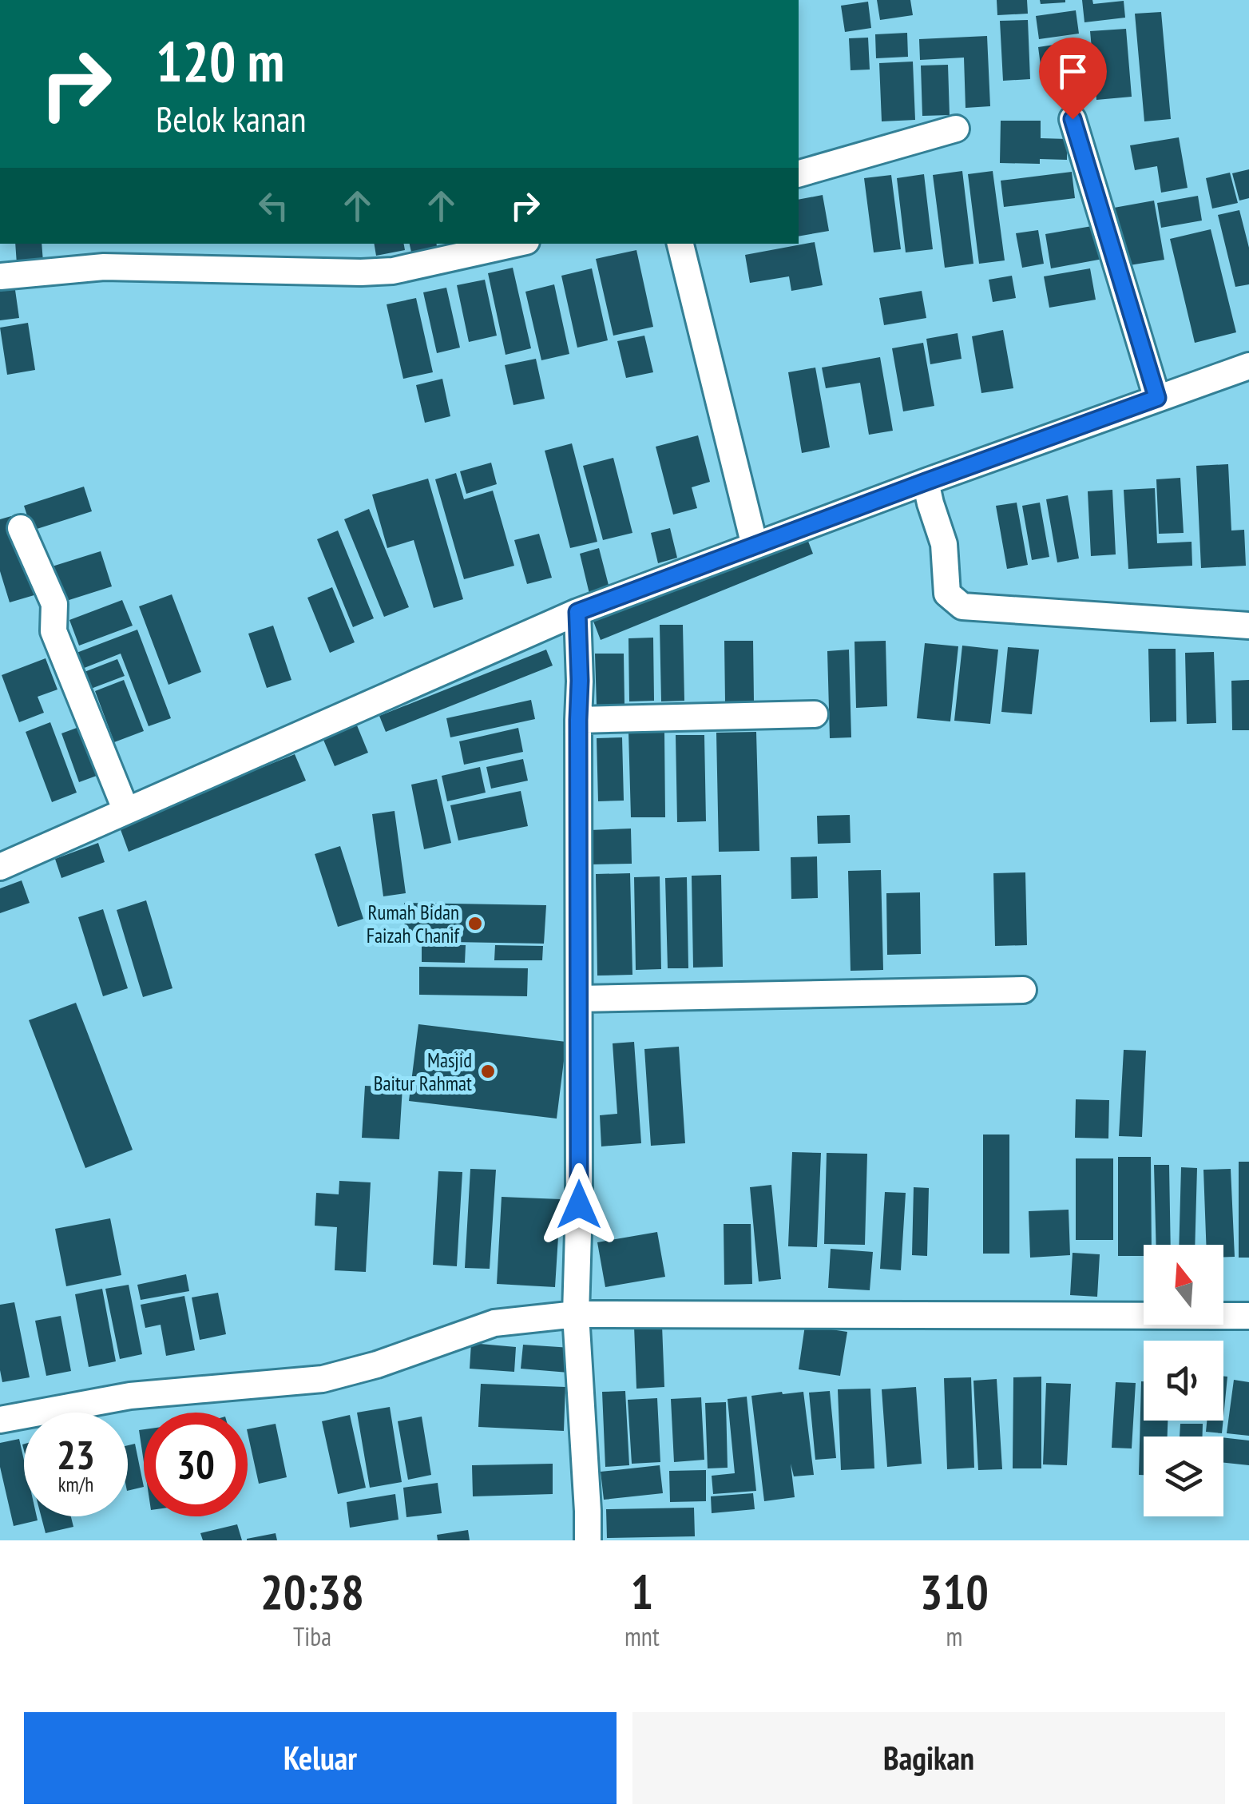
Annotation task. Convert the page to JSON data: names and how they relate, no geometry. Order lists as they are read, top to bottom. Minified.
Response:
{"places":["Rumah Bidan Faizah Chanif","Masjid Baitur Rahmat"],"north":"top","page":{"turn":["120 m","Belok kanan"],"speed":"23 km/h","limit":"30","eta":["20:38","Tiba","1","mnt","310","m"],"buttons":["Keluar","Bagikan"]}}
